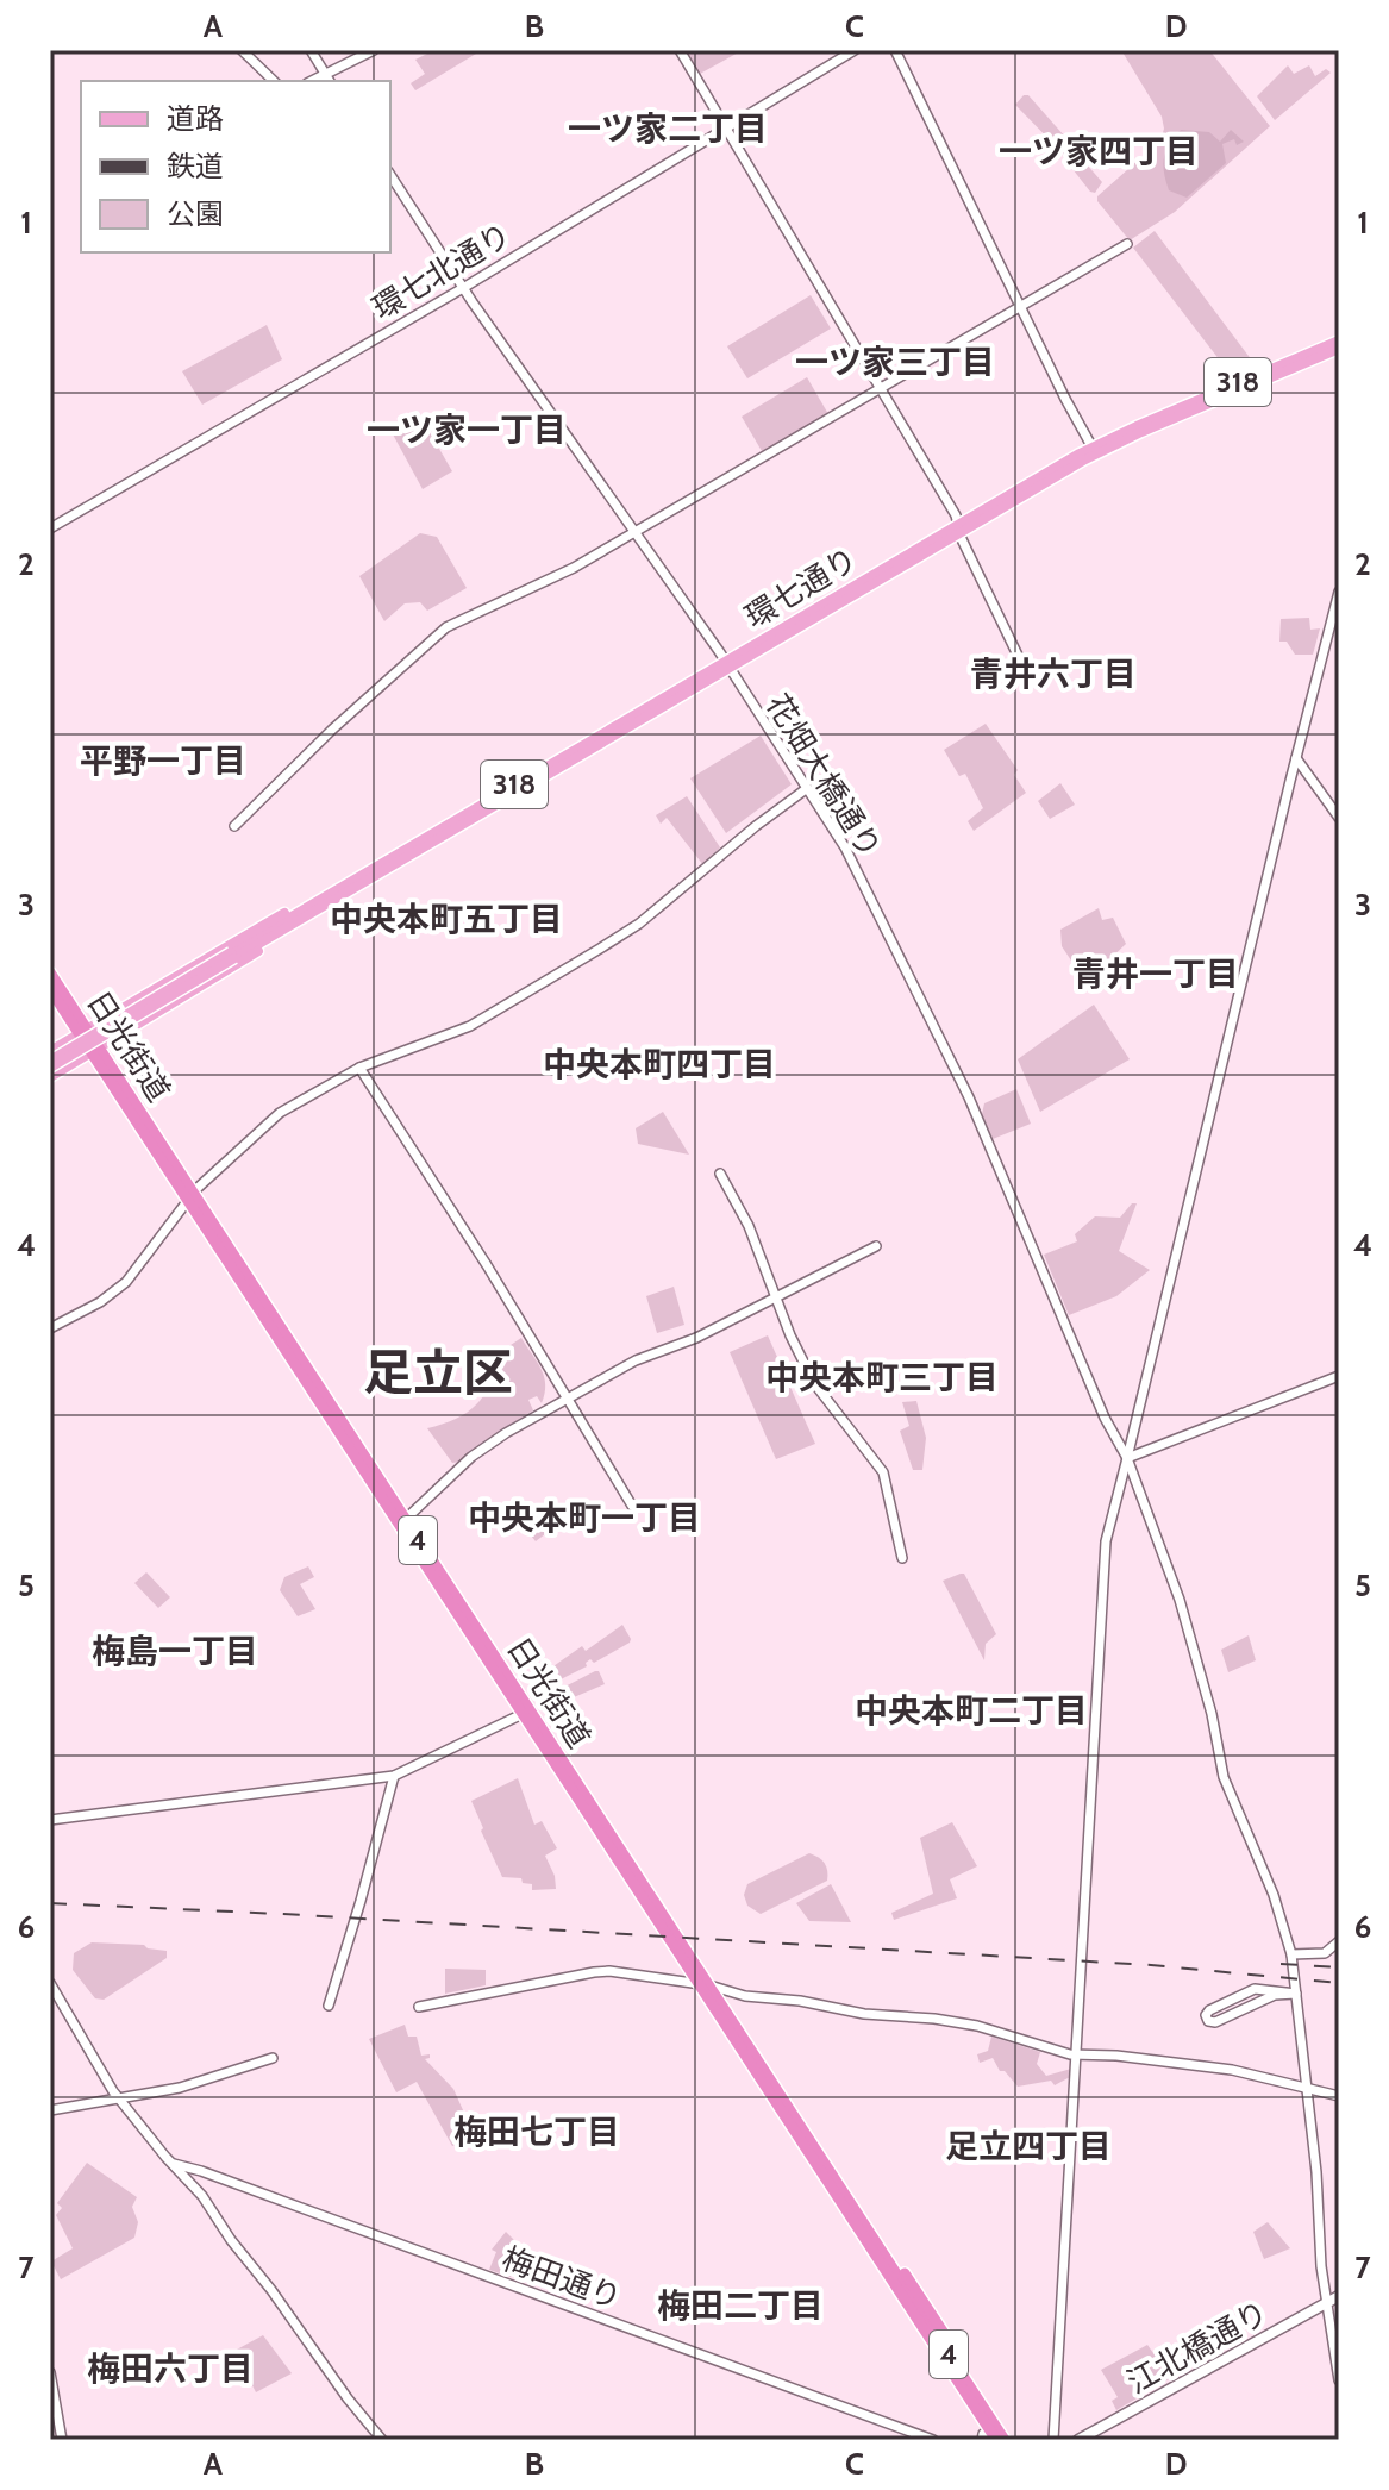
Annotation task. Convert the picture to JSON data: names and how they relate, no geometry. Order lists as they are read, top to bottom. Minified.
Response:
{"streets":{"highway":["日光街道","4"],"main road":["318","環七通り","江北橋通り"],"street":["環七北通り","花畑大橋通り","梅田通り"]},"crossings":[["環七北通り","花畑大橋通り"],["環七通り","花畑大橋通り"],["環七通り","日光街道"],["花畑大橋通り","江北橋通り"],["日光街道","4"]],"districts":["一ツ家二丁目","一ツ家四丁目","一ツ家三丁目","一ツ家一丁目","青井六丁目","平野一丁目","中央本町五丁目","青井一丁目","中央本町四丁目","足立区","中央本町三丁目","中央本町一丁目","梅島一丁目","中央本町二丁目","梅田七丁目","足立四丁目","梅田二丁目","梅田六丁目"],"legend":["道路","鉄道","公園"],"grid":{"columns":["A","B","C","D"],"rows":["1","2","3","4","5","6","7"]}}
